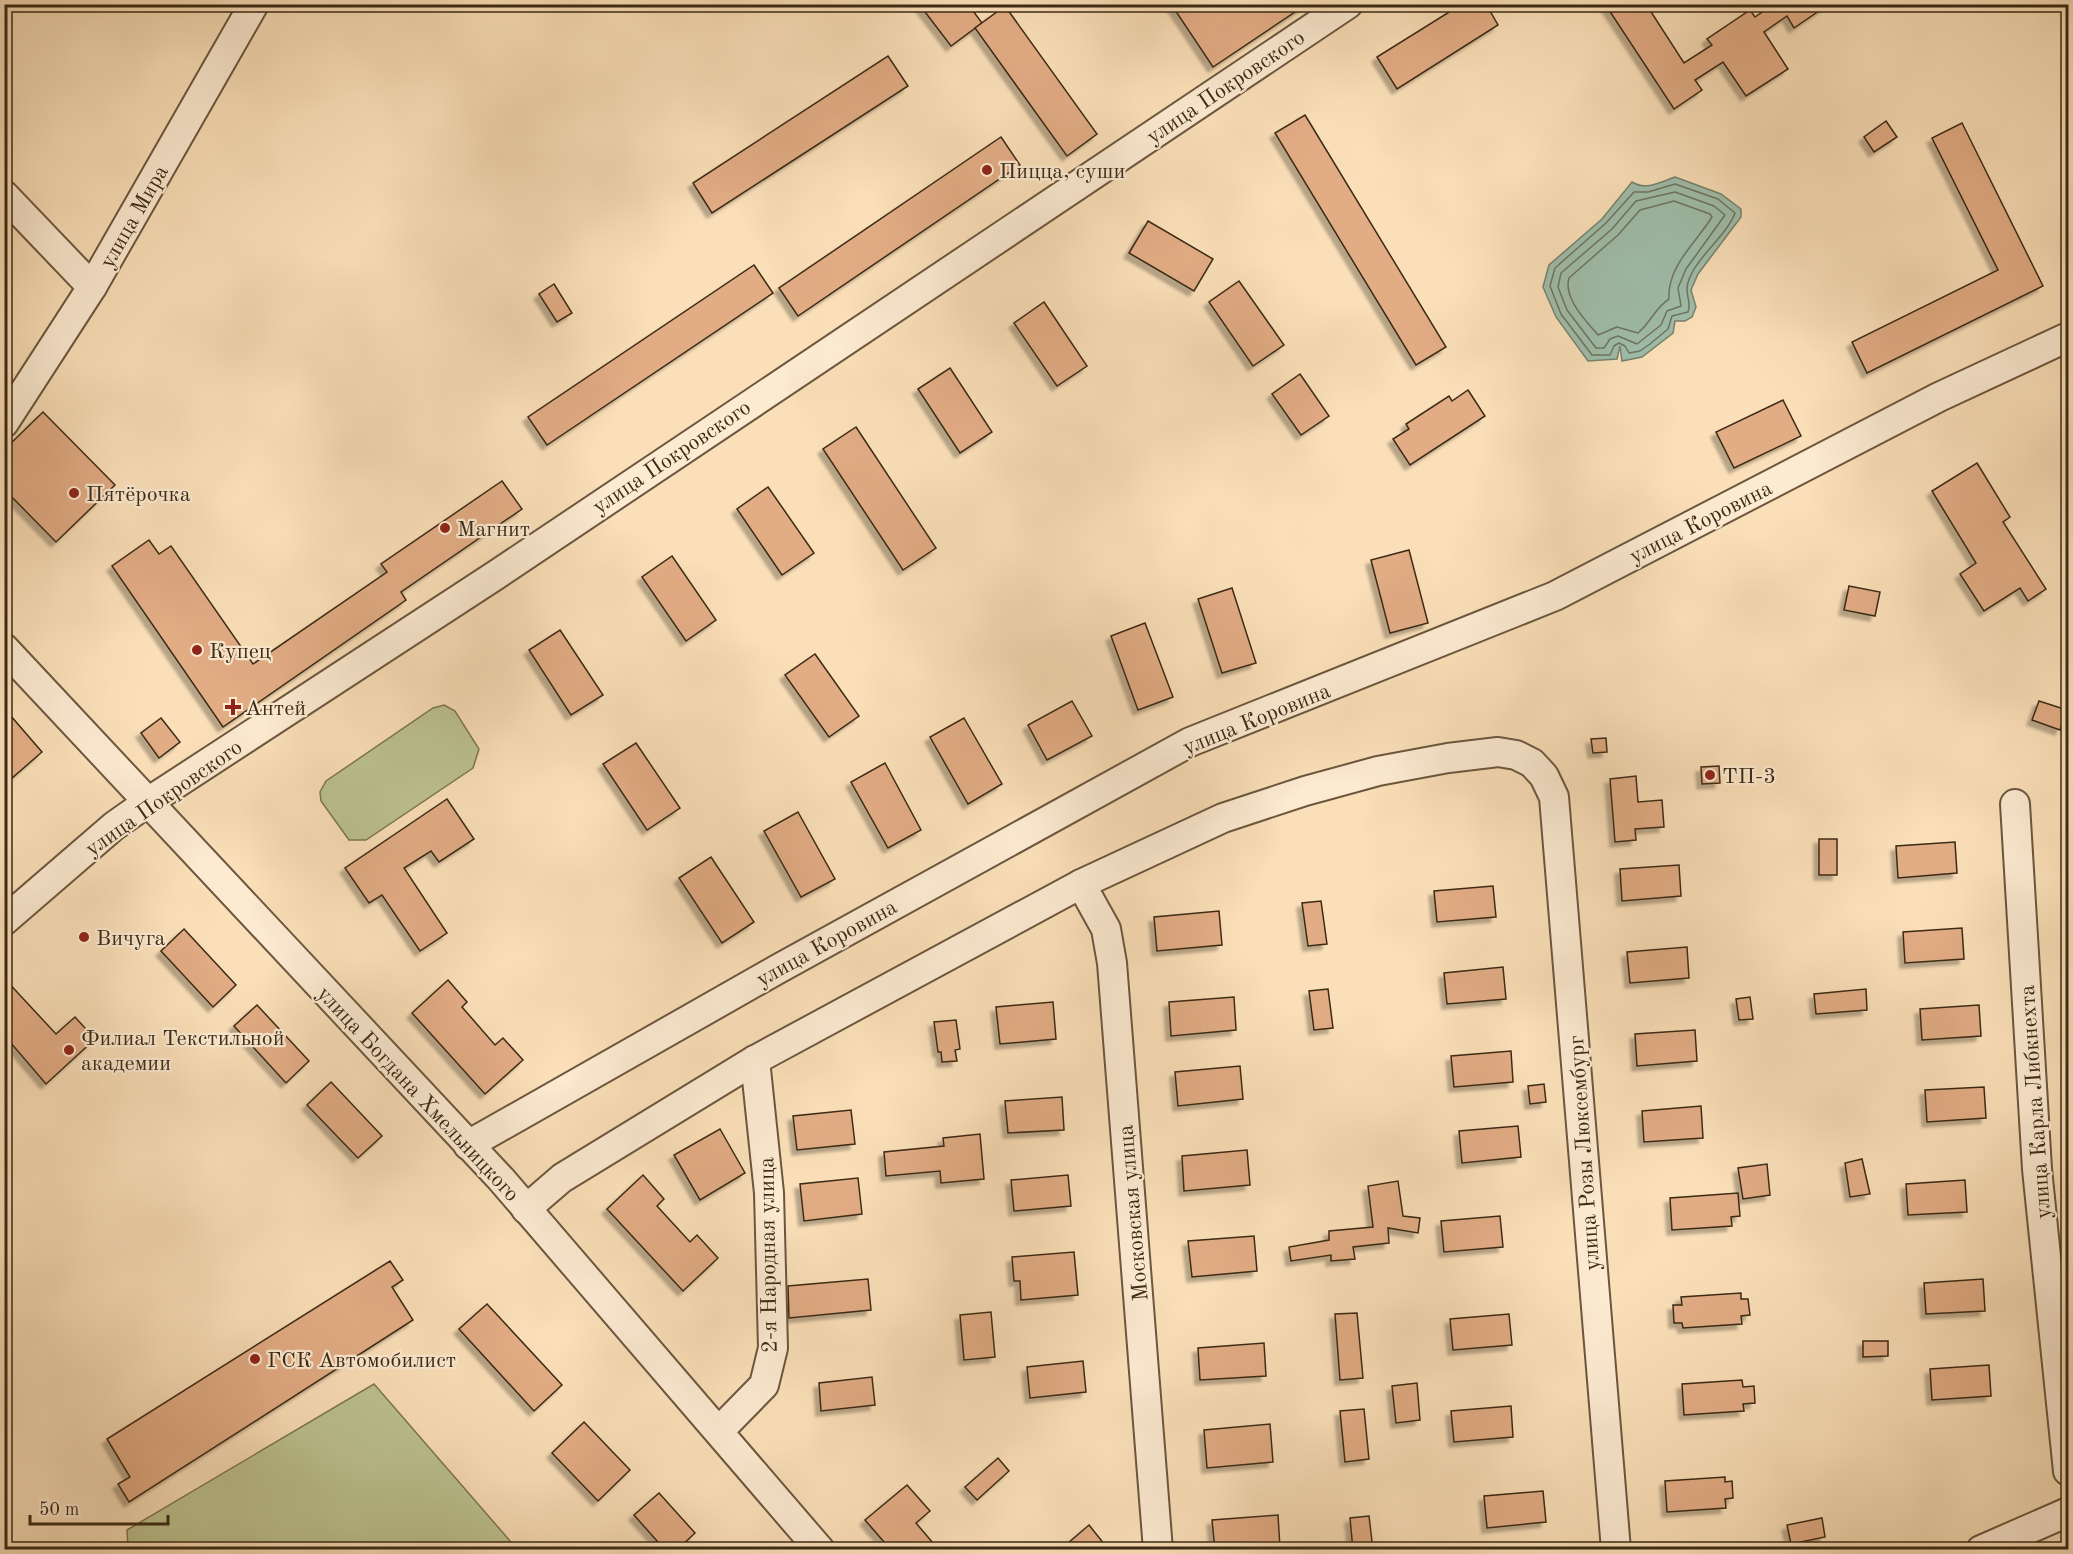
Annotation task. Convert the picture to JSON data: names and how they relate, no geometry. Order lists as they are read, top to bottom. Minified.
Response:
{"streets":{"street":["улица Покровского","улица Мира","улица Коровина","улица Богдана Хмельницкого","улица Карла Либкнехта","улица Розы Люксембург","Московская улица","2-я Народная улица"]},"crossings":[["улица Покровского","улица Богдана Хмельницкого"],["улица Коровина","улица Богдана Хмельницкого"],["улица Богдана Хмельницкого","2-я Народная улица"],["улица Розы Люксембург","Московская улица"]],"places":{"other":["Пицца, суши","Пятёрочка","Магнит","Купец","ТП-3","Вичуга","Филиал Текстильной академии","ГСК Автомобилист"],"health":["Антей"]},"scale_bar":"50 m"}
